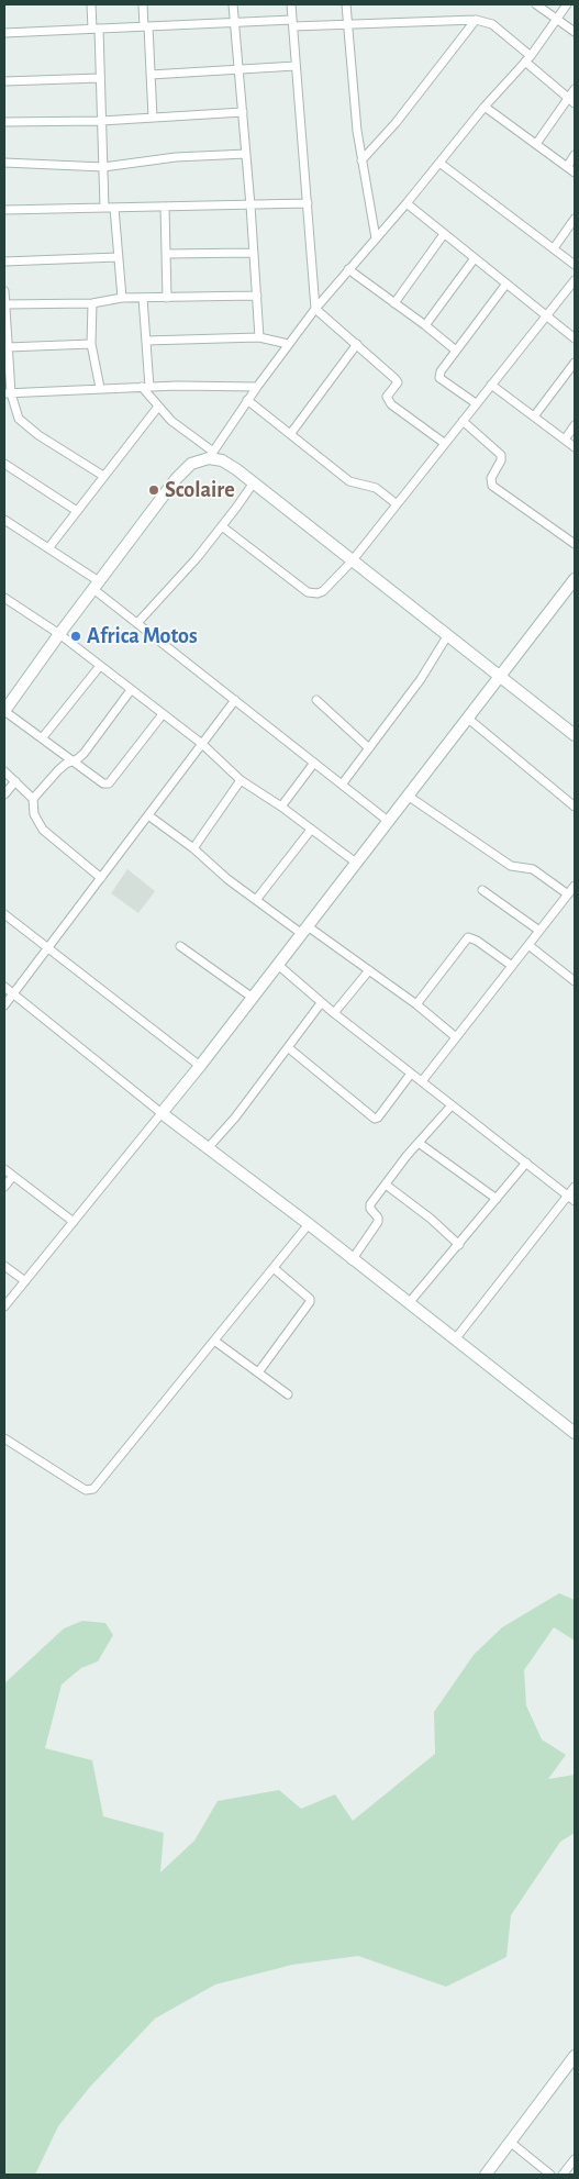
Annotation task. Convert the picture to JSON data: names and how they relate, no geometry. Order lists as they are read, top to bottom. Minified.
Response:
{"places":["Scolaire","Africa Motos"]}
